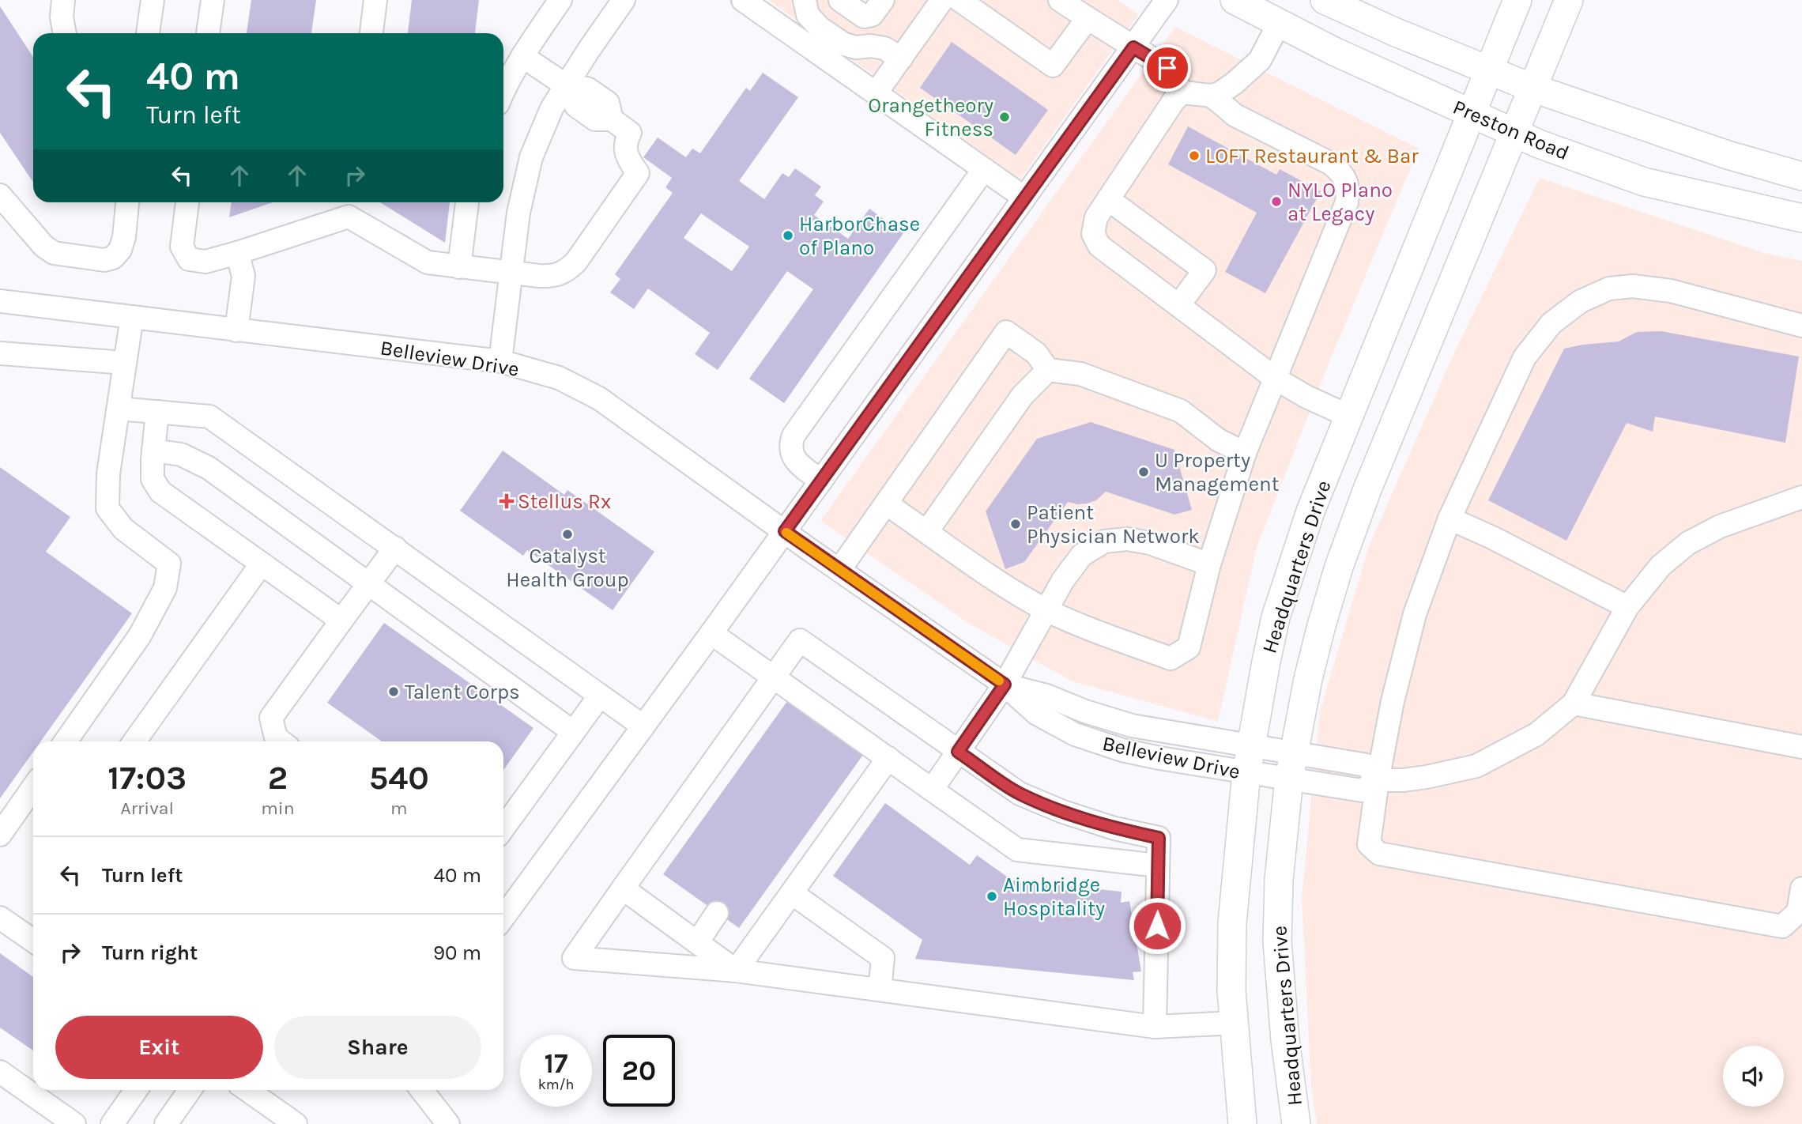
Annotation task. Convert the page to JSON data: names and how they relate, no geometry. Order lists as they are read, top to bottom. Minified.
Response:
{"streets":{"main road":["Preston Road","Headquarters Drive"],"street":["Belleview Drive"]},"crossings":[["Preston Road","Headquarters Drive"],["Belleview Drive","Headquarters Drive"]],"places":{"other":["Orangetheory Fitness","LOFT Restaurant & Bar","NYLO Plano at Legacy","HarborChase of Plano","U Property Management","Patient Physician Network","Catalyst Health Group","Talent Corps","Aimbridge Hospitality"],"health":["Stellus Rx"]},"page":{"turn":["40 m","Turn left"],"eta":["17:03","Arrival","2","min","540","m"],"list":[{"name":"Turn left","value":"40 m"},{"name":"Turn right","value":"90 m"}],"buttons":["Exit","Share"],"speed":"17 km/h","limit":"20"}}
